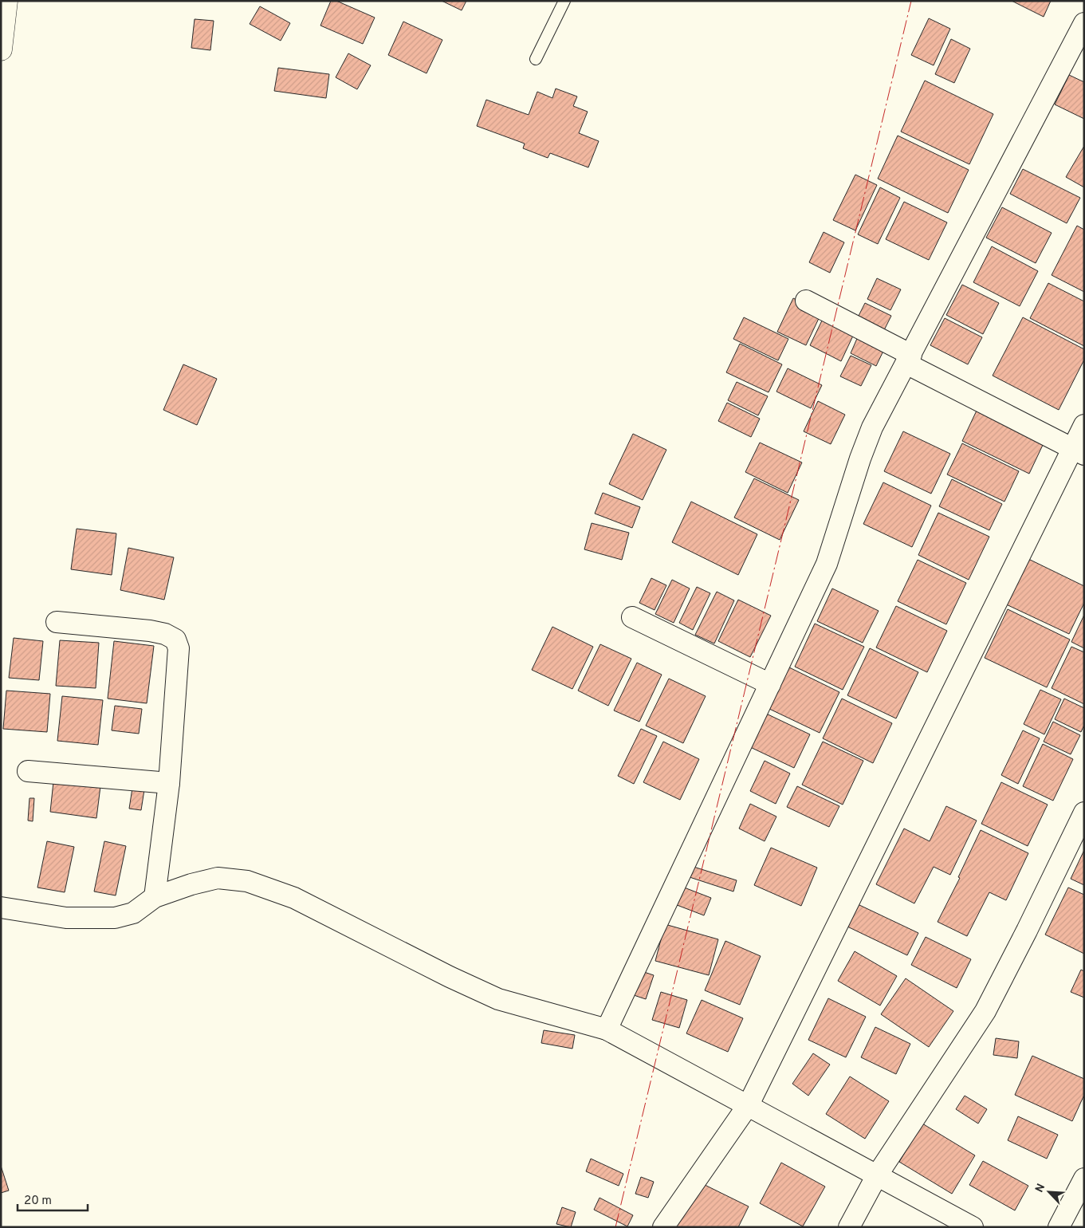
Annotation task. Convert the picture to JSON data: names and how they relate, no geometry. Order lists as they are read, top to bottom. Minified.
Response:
{"scale_bar":"20 m","north":"top left"}
